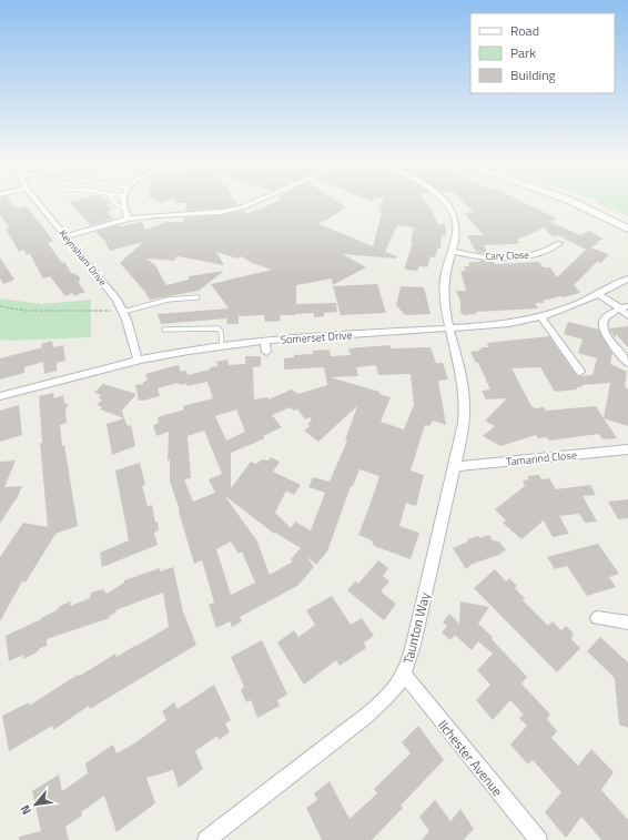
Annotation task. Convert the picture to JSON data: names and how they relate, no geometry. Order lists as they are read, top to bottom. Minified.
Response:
{"streets":{"street":["Cary Close","Keynsham Drive","Somerset Drive","Tamarind Close","Taunton Way","Ilchester Avenue"]},"crossings":[["Cary Close","Taunton Way"],["Keynsham Drive","Somerset Drive"],["Somerset Drive","Taunton Way"],["Tamarind Close","Taunton Way"],["Taunton Way","Ilchester Avenue"]],"legend":["Road","Park","Building"],"north":"bottom left"}
